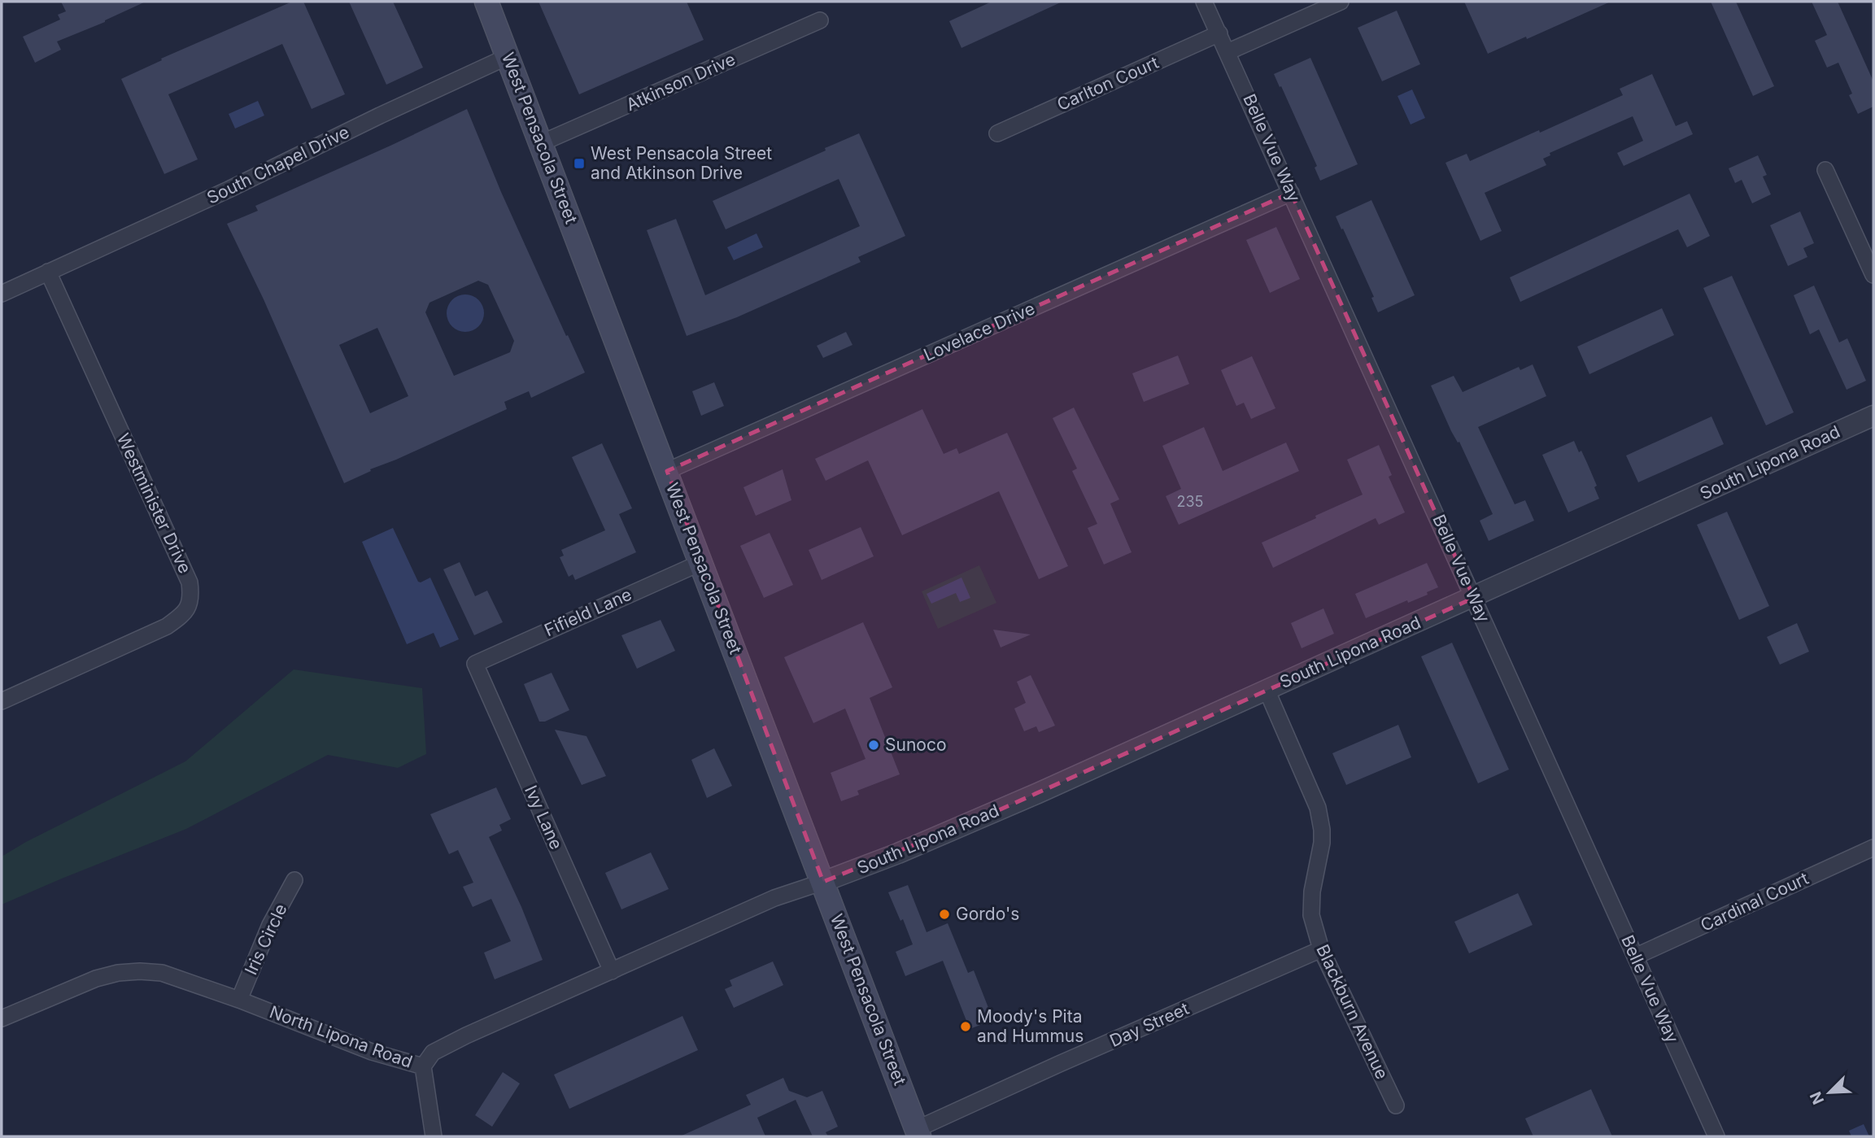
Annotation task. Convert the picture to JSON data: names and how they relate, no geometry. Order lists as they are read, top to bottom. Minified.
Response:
{"streets":{"main road":["West Pensacola Street"],"street":["Atkinson Drive","Carlton Court","Belle Vue Way","South Chapel Drive","Lovelace Drive","South Lipona Road","Westminister Drive","Fifield Lane","Ivy Lane","Cardinal Court","Iris Circle","Blackburn Avenue","Day Street","North Lipona Road"]},"crossings":[["Atkinson Drive","West Pensacola Street"],["Carlton Court","Belle Vue Way"],["West Pensacola Street","South Chapel Drive"],["West Pensacola Street","Lovelace Drive"],["West Pensacola Street","South Lipona Road"],["West Pensacola Street","Fifield Lane"],["West Pensacola Street","Day Street"],["West Pensacola Street","North Lipona Road"],["Belle Vue Way","Lovelace Drive"],["Belle Vue Way","South Lipona Road"],["Belle Vue Way","Cardinal Court"],["South Chapel Drive","Westminister Drive"],["South Lipona Road","Blackburn Avenue"],["South Lipona Road","North Lipona Road"],["Fifield Lane","Ivy Lane"],["Ivy Lane","North Lipona Road"],["Iris Circle","North Lipona Road"],["Blackburn Avenue","Day Street"]],"places":{"transit":["West Pensacola Street and Atkinson Drive"],"other":["Sunoco","Gordo's","Moody's Pita and Hummus"]},"house_numbers":["235"],"north":"bottom left"}
